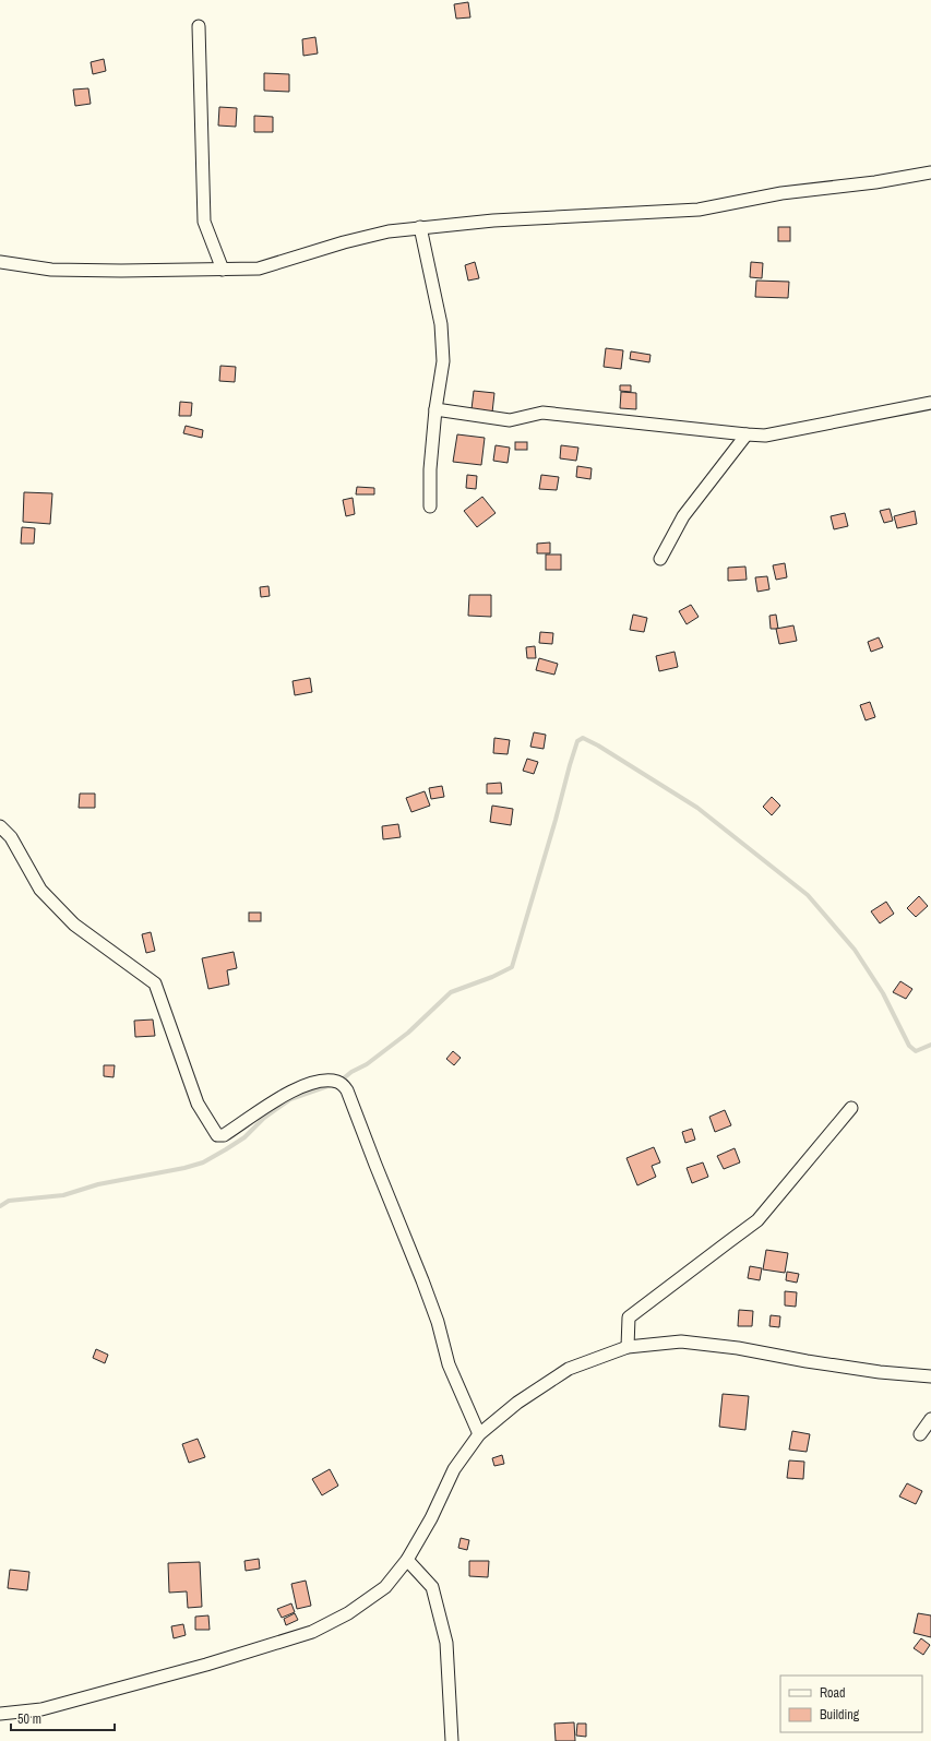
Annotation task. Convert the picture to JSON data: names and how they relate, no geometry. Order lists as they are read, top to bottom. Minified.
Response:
{"legend":["Road","Building"],"scale_bar":"50 m"}
